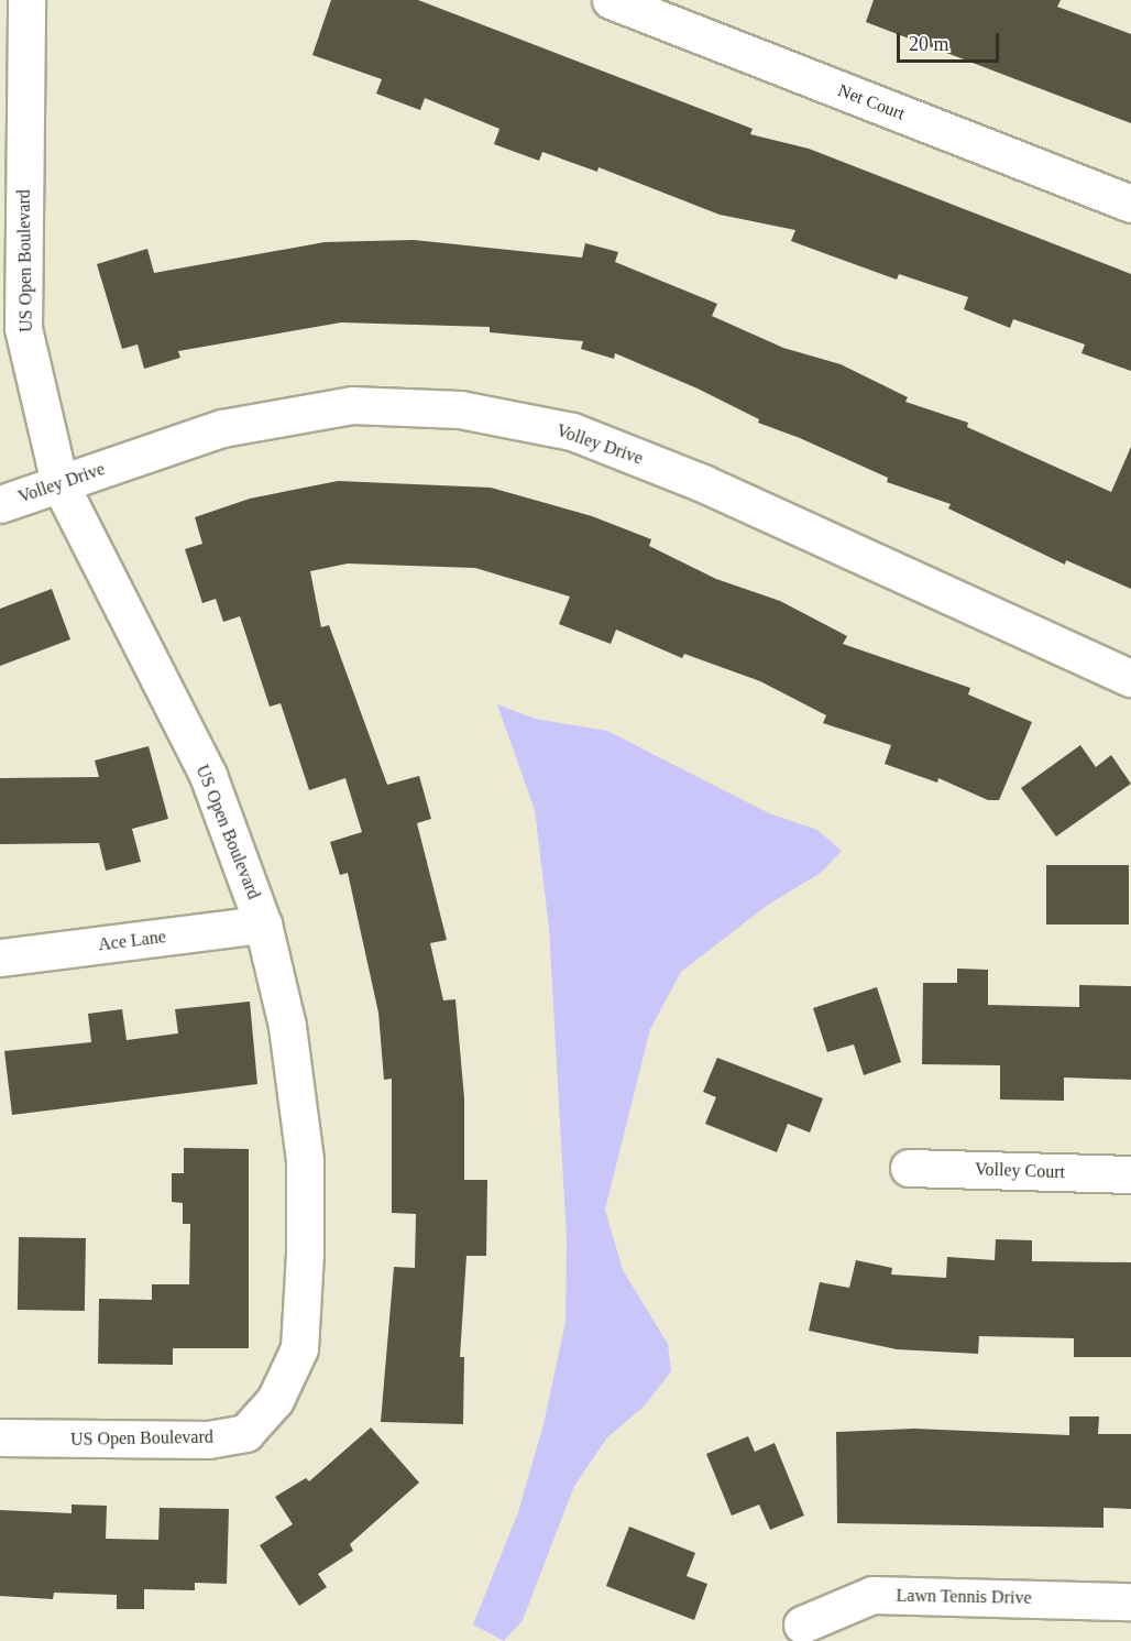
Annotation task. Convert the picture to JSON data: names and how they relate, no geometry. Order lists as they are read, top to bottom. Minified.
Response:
{"streets":{"street":["Net Court","US Open Boulevard","Volley Drive","Ace Lane","Volley Court","Lawn Tennis Drive"]},"crossings":[["US Open Boulevard","Volley Drive"],["US Open Boulevard","Ace Lane"]],"scale_bar":"20 m"}
